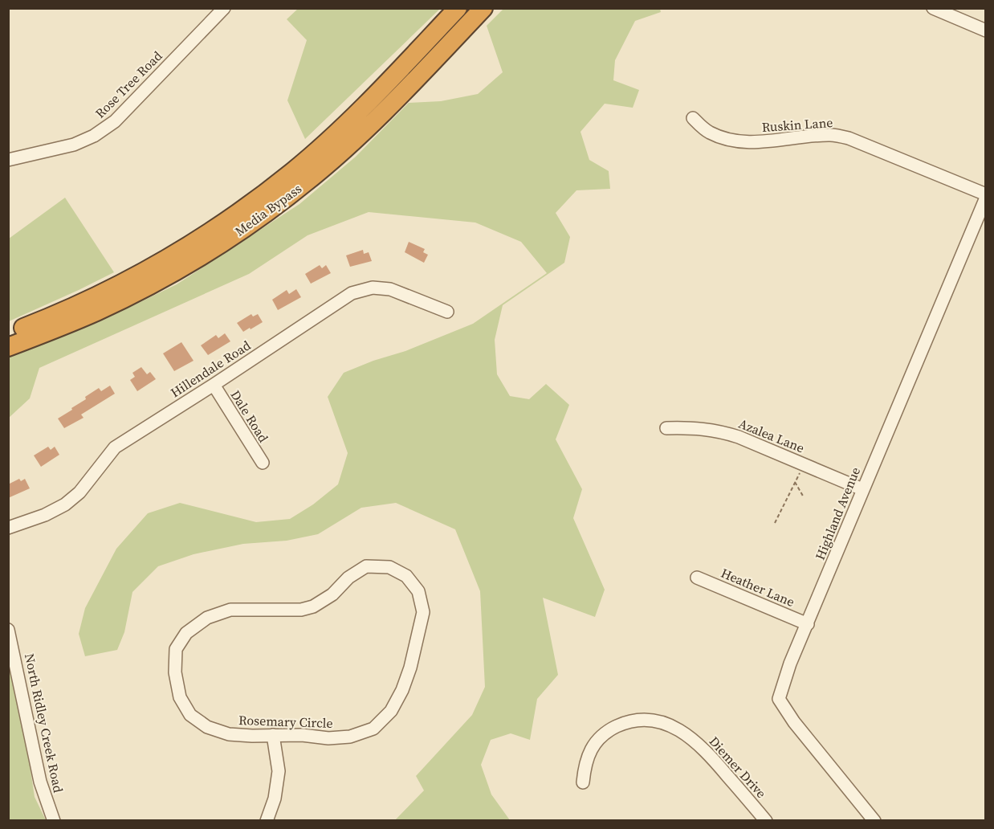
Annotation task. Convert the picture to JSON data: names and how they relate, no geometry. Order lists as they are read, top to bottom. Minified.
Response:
{"streets":{"highway":["Media Bypass"],"street":["Rose Tree Road","Ruskin Lane","Hillendale Road","Dale Road","Azalea Lane","Highland Avenue","Heather Lane","Rosemary Circle","North Ridley Creek Road","Diemer Drive"]},"crossings":[["Ruskin Lane","Highland Avenue"],["Hillendale Road","Dale Road"],["Azalea Lane","Highland Avenue"],["Highland Avenue","Heather Lane"]]}
